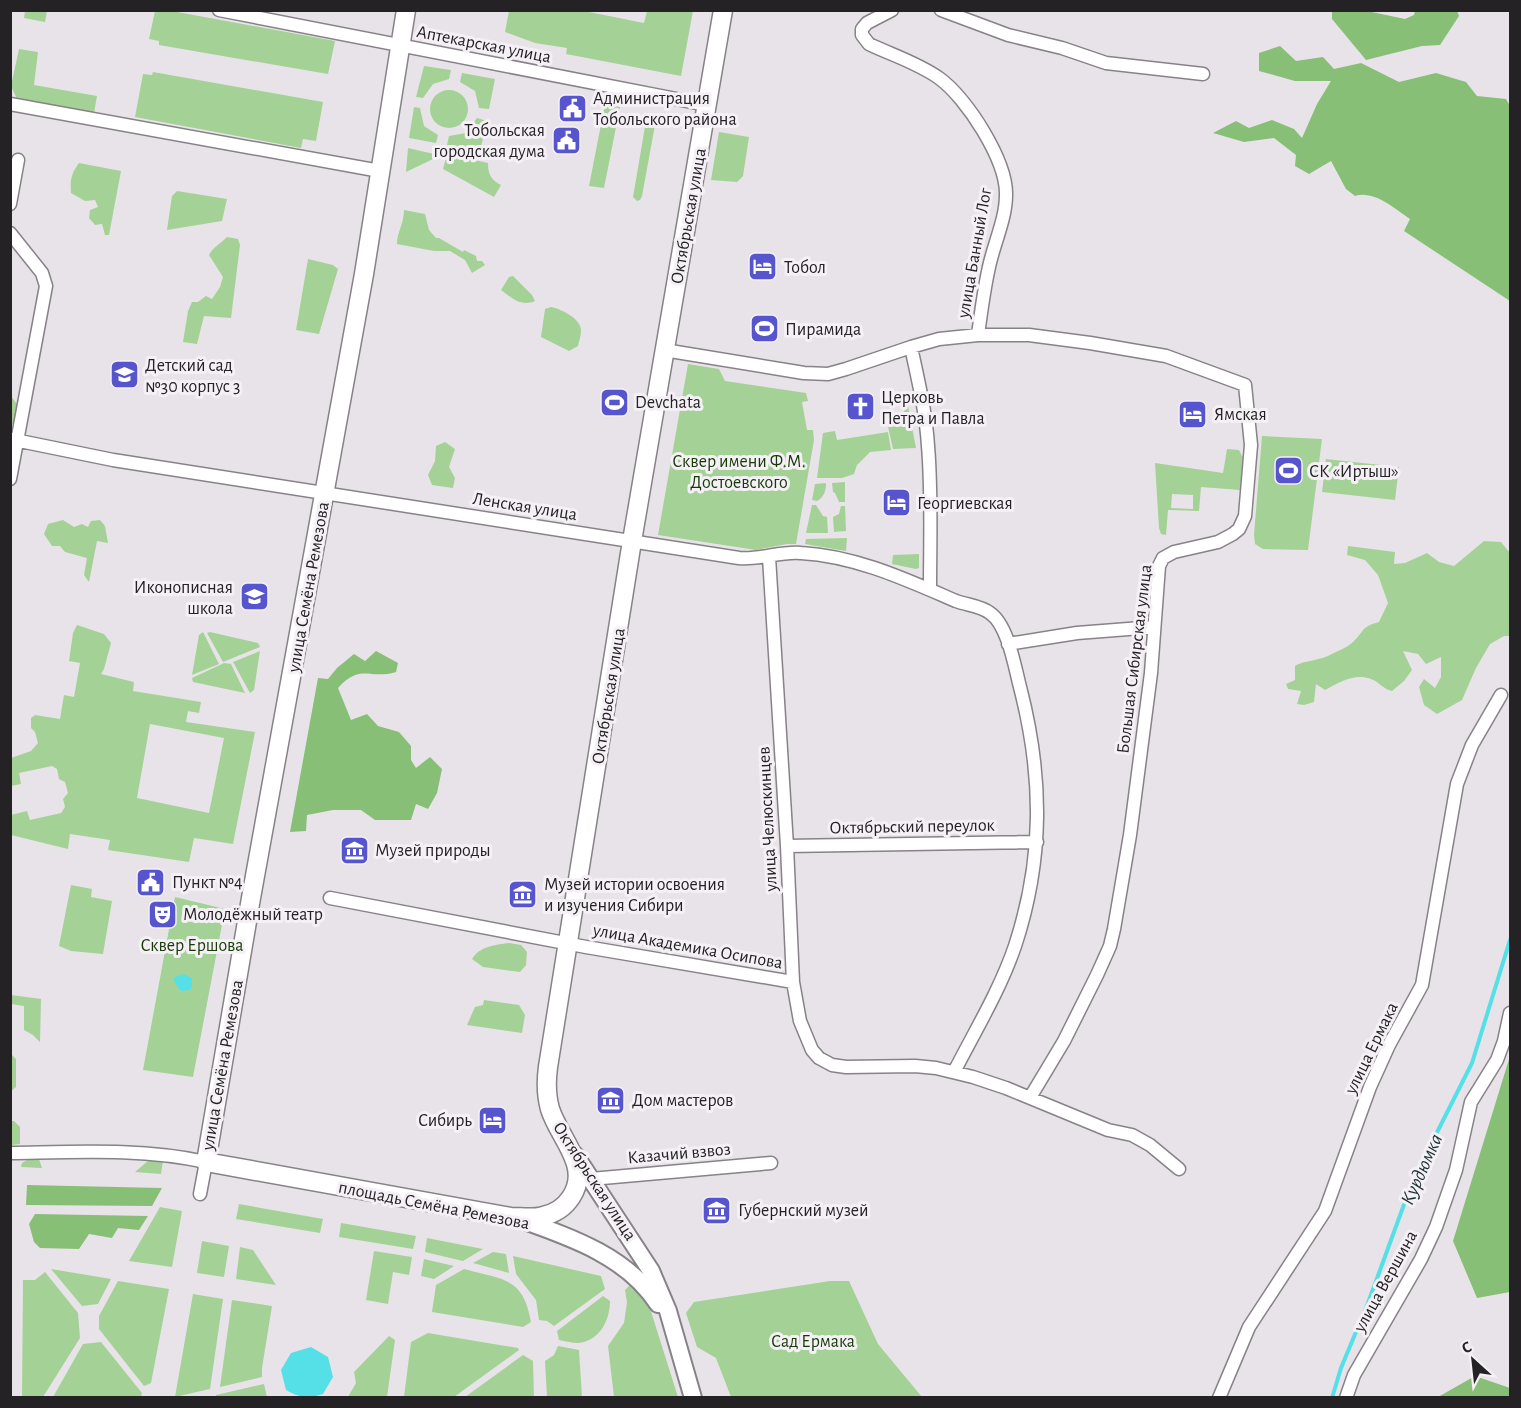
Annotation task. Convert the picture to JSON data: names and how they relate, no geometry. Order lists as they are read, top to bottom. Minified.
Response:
{"streets":{"main road":["Октябрьская улица","улица Семёна Ремезова","площадь Семёна Ремезова"],"street":["Аптекарская улица","улица Банный Лог","Ленская улица","Большая Сибирская улица","улица Челюскинцев","Октябрьский переулок","улица Академика Осипова","улица Ермака","Казачий взвоз","улица Вершина"]},"crossings":[["Аптекарская улица","Октябрьская улица"],["Аптекарская улица","улица Семёна Ремезова"],["Октябрьская улица","Ленская улица"],["Октябрьская улица","Большая Сибирская улица"],["Октябрьская улица","улица Академика Осипова"],["Октябрьская улица","Казачий взвоз"],["Октябрьская улица","площадь Семёна Ремезова"],["улица Банный Лог","Большая Сибирская улица"],["Ленская улица","улица Семёна Ремезова"],["Ленская улица","улица Челюскинцев"],["Ленская улица","Октябрьский переулок"],["улица Семёна Ремезова","площадь Семёна Ремезова"],["улица Челюскинцев","Октябрьский переулок"],["улица Челюскинцев","улица Академика Осипова"]],"water":["Курдюмка"],"parks":["Сквер имени Ф.М. Достоевского","Сквер Ершова","Сад Ермака"],"places":{"public building":["Администрация Тобольского района","Тобольская городская дума","Пункт №4"],"hotel":["Тобол","Ямская","Георгиевская","Сибирь"],"sports":["Пирамида","Devchata","СК «Иртыш»"],"school or university":["Детский сад №30 корпус 3","Иконописная школа"],"church":["Церковь Петра и Павла"],"museum":["Музей природы","Музей истории освоения и изучения Сибири","Дом мастеров","Губернский музей"],"theatre":["Молодёжный театр"]},"north":"top left"}
